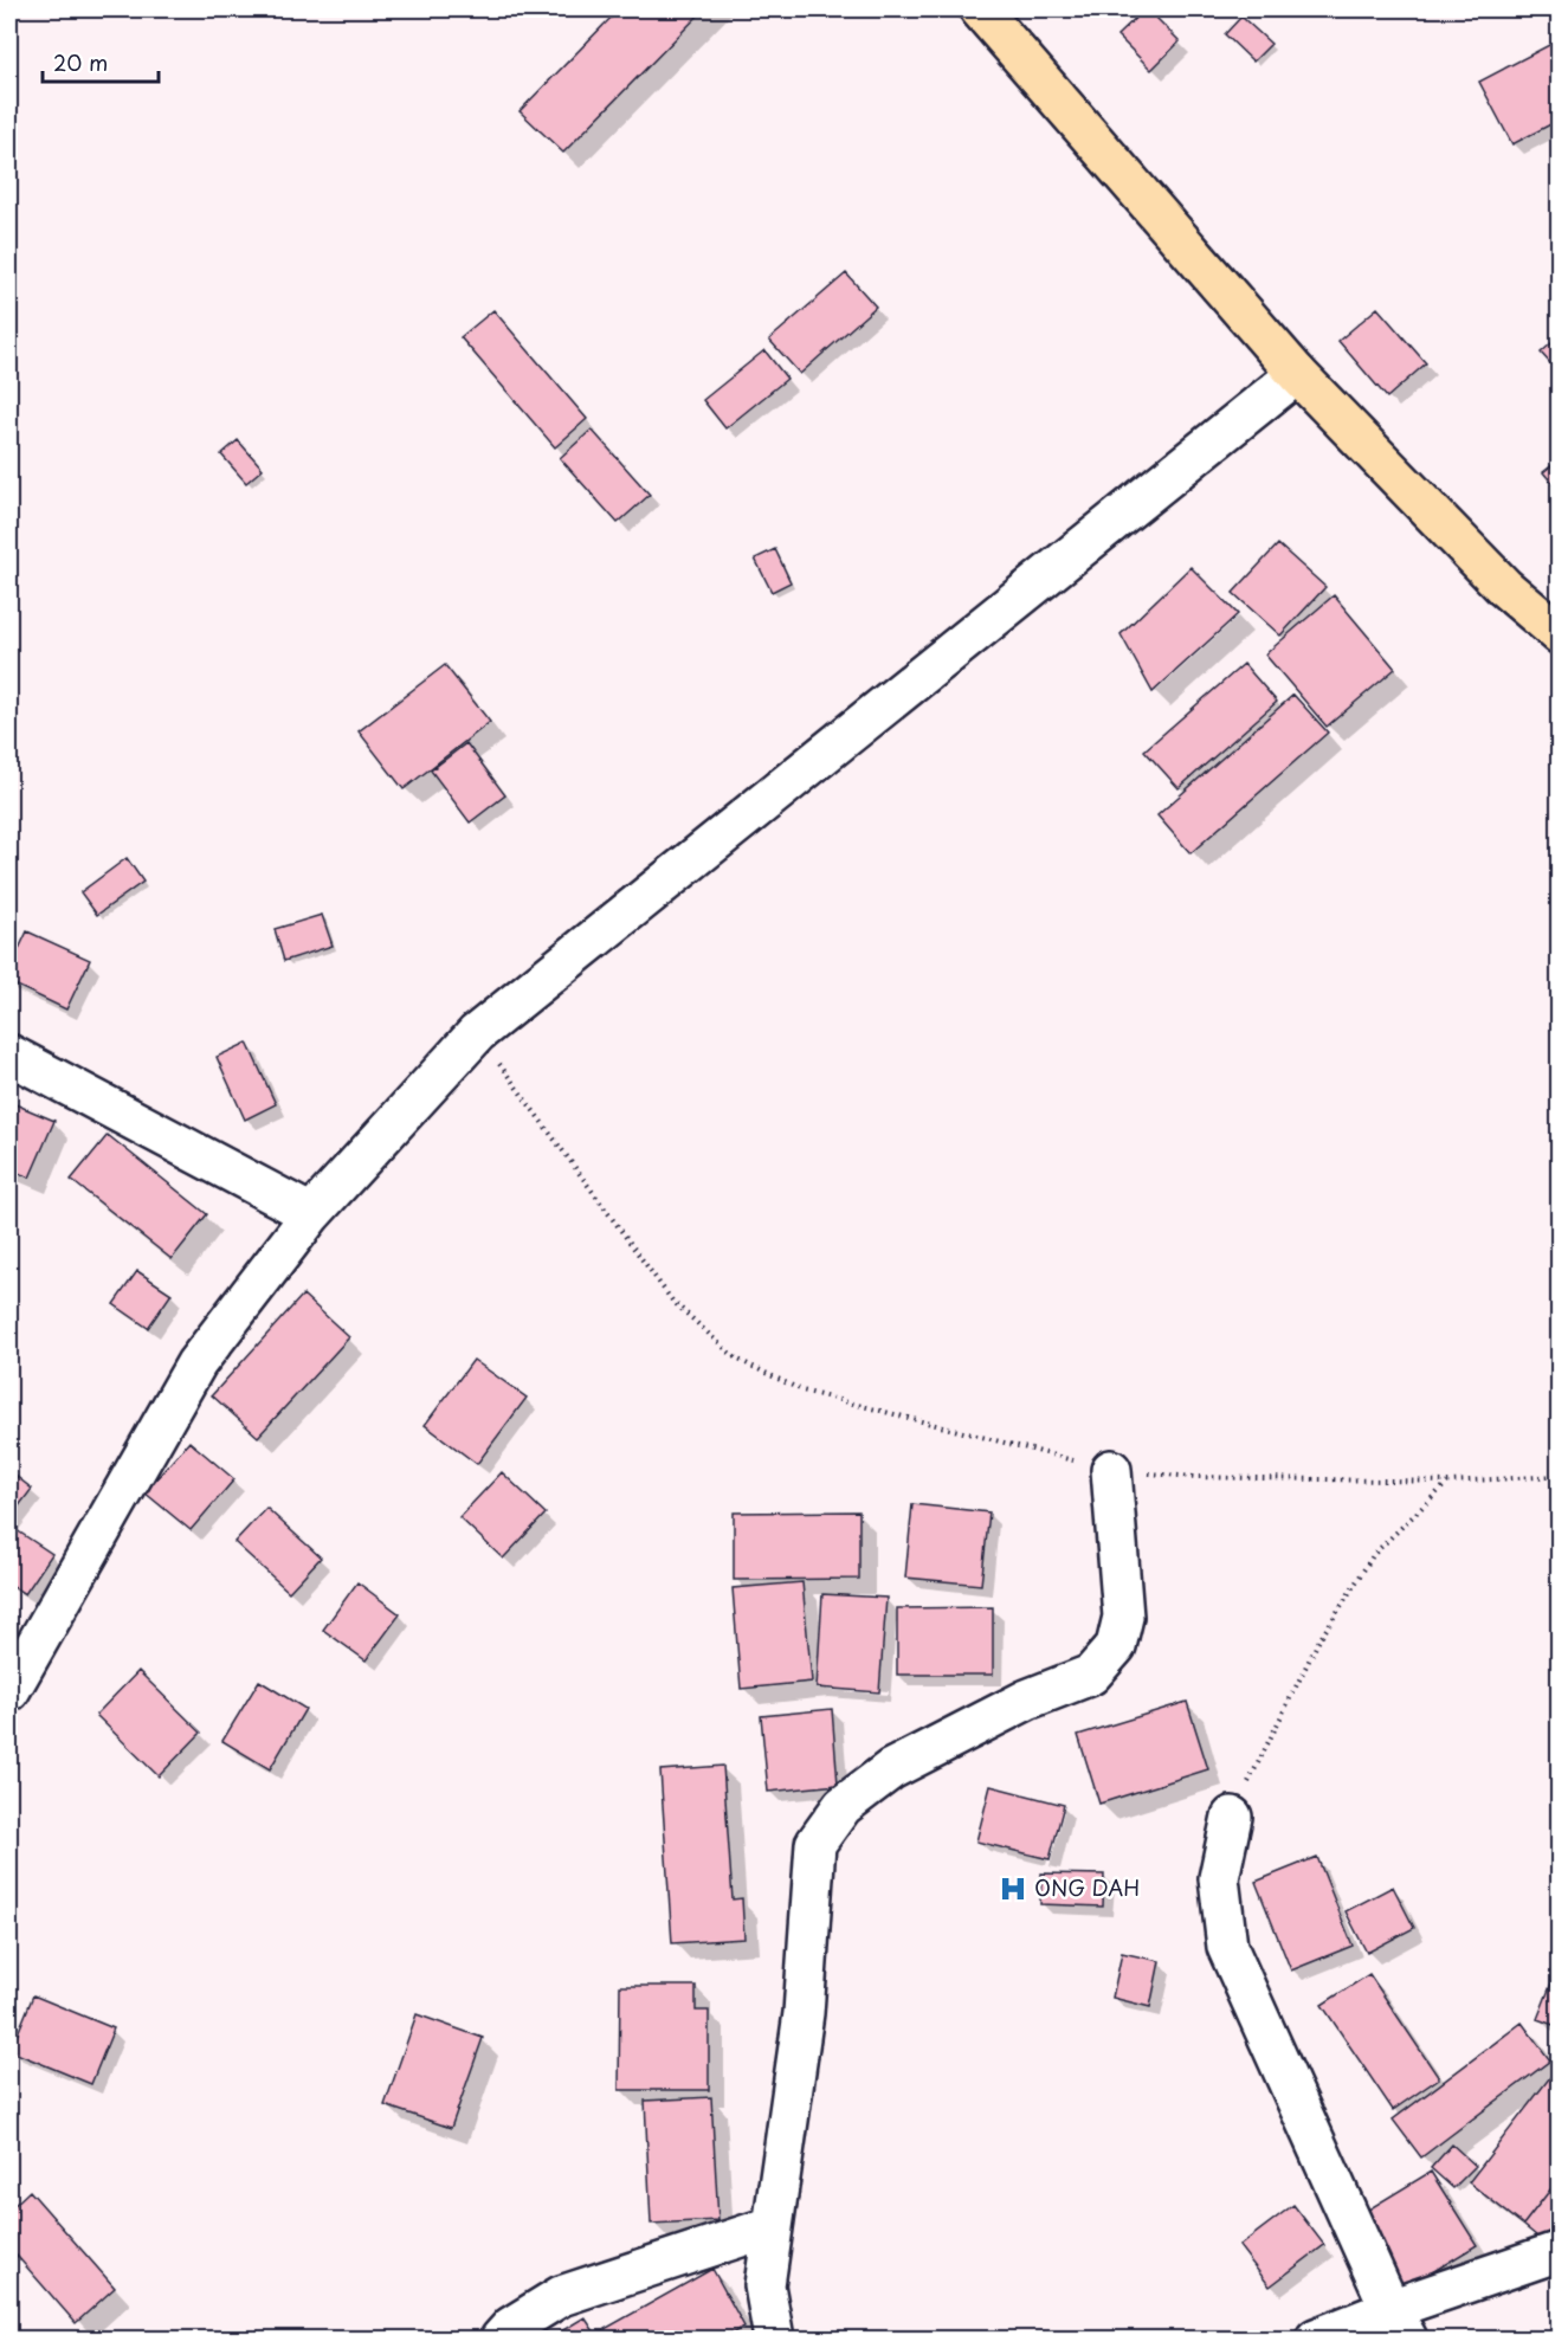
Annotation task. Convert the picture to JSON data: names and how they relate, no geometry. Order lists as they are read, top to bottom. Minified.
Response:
{"places":{"hospital":["ONG DAH"]},"scale_bar":"20 m"}
